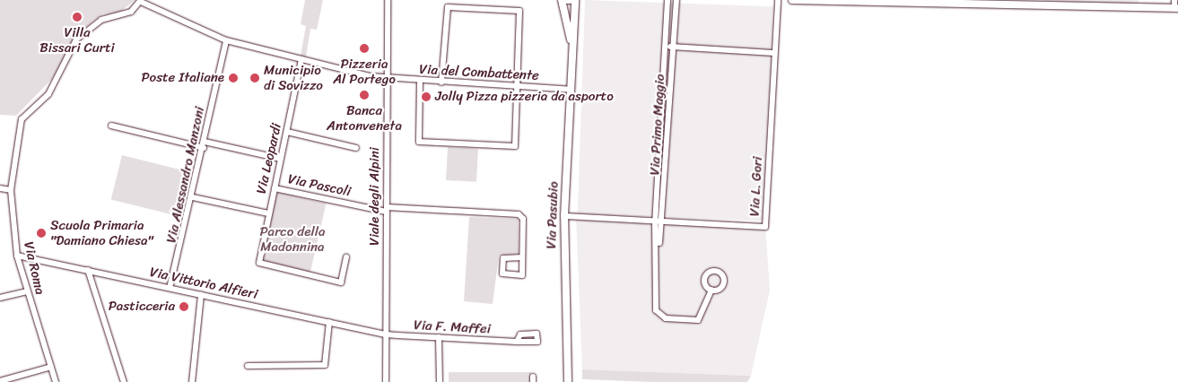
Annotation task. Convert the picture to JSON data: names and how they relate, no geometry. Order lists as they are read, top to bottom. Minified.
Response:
{"streets":{"street":["Via del Combattente","Via Primo Maggio","Via Leopardi","Via Alessandro Manzoni","Via Pascoli","Via L. Gori","Viale degli Alpini","Via Pasubio","Via Roma","Via Vittorio Alfieri","Via F. Maffei"]},"crossings":[["Via del Combattente","Via Leopardi"],["Via del Combattente","Via Alessandro Manzoni"],["Via del Combattente","Viale degli Alpini"],["Via del Combattente","Via Pasubio"],["Via del Combattente","Via Roma"],["Via Primo Maggio","Via L. Gori"],["Via Leopardi","Via Pascoli"],["Via Alessandro Manzoni","Via Vittorio Alfieri"],["Via Pascoli","Viale degli Alpini"],["Via L. Gori","Via Pasubio"],["Viale degli Alpini","Via Vittorio Alfieri"],["Viale degli Alpini","Via F. Maffei"],["Via Roma","Via Vittorio Alfieri"],["Via Vittorio Alfieri","Via F. Maffei"]],"parks":["Parco della Madonnina"],"places":["Villa Bissari Curti","Pizzeria Al Portego","Poste Italiane","Municipio di Sovizzo","Banca Antonveneta","Jolly Pizza pizzeria da asporto","Scuola Primaria \"Damiano Chiesa\"","Pasticceria"]}
